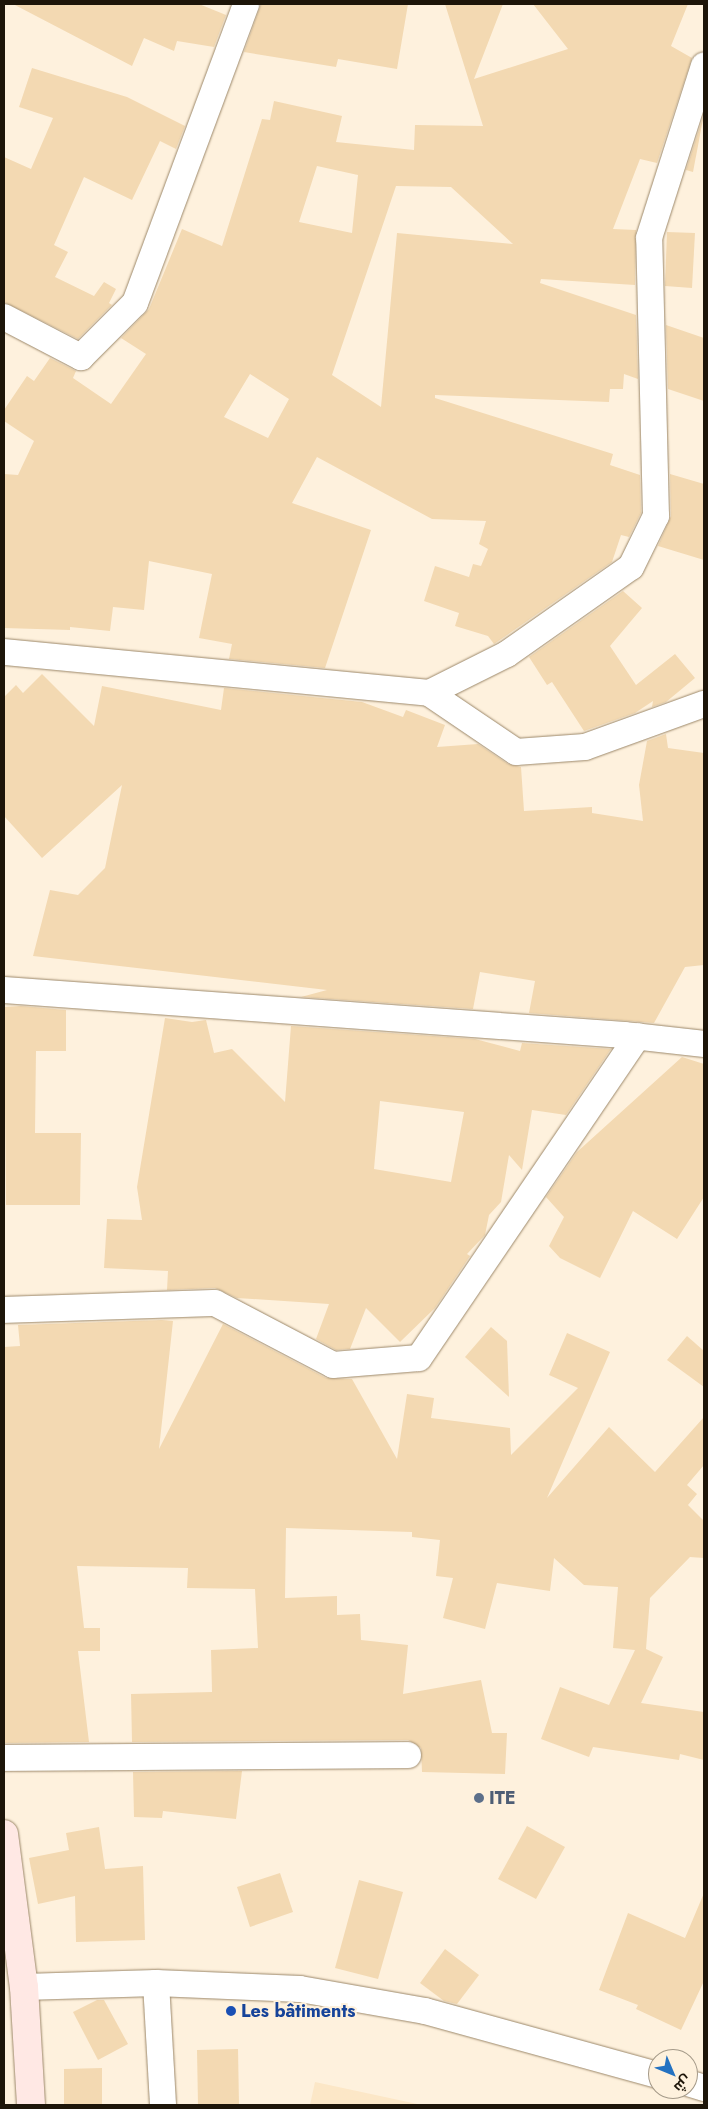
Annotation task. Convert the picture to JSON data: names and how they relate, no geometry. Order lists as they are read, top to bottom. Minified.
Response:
{"places":["ITE","Les bâtiments"],"north":"bottom right"}
